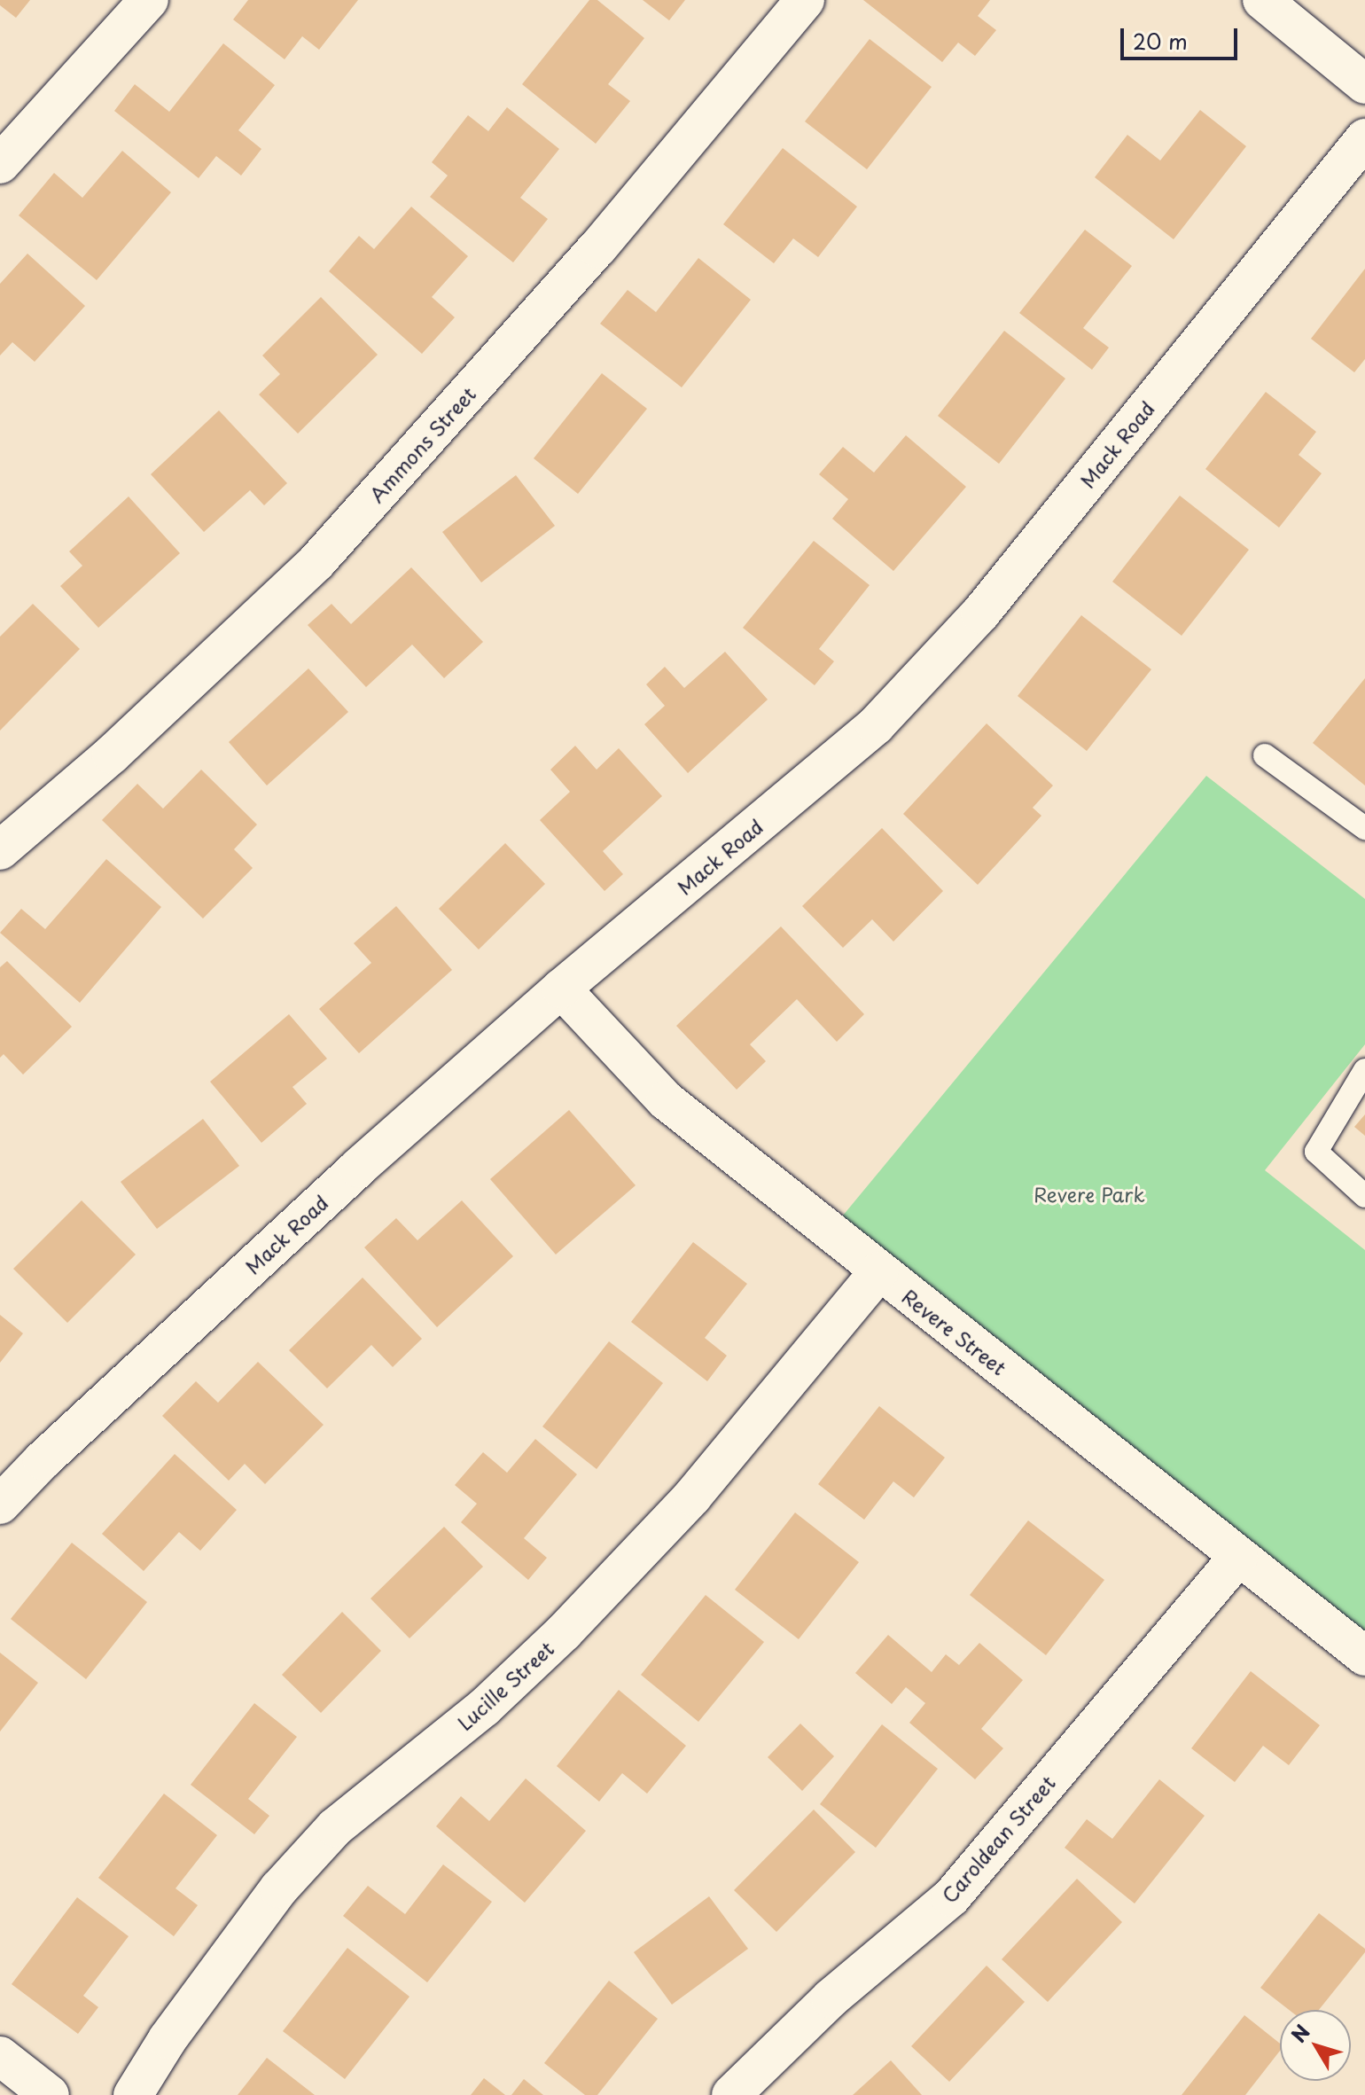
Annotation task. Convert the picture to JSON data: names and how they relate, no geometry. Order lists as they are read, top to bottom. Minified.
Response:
{"streets":{"street":["Ammons Street","Mack Road","Revere Street","Lucille Street","Caroldean Street"]},"crossings":[["Mack Road","Revere Street"],["Revere Street","Lucille Street"],["Revere Street","Caroldean Street"]],"parks":["Revere Park"],"scale_bar":"20 m","north":"top left"}
